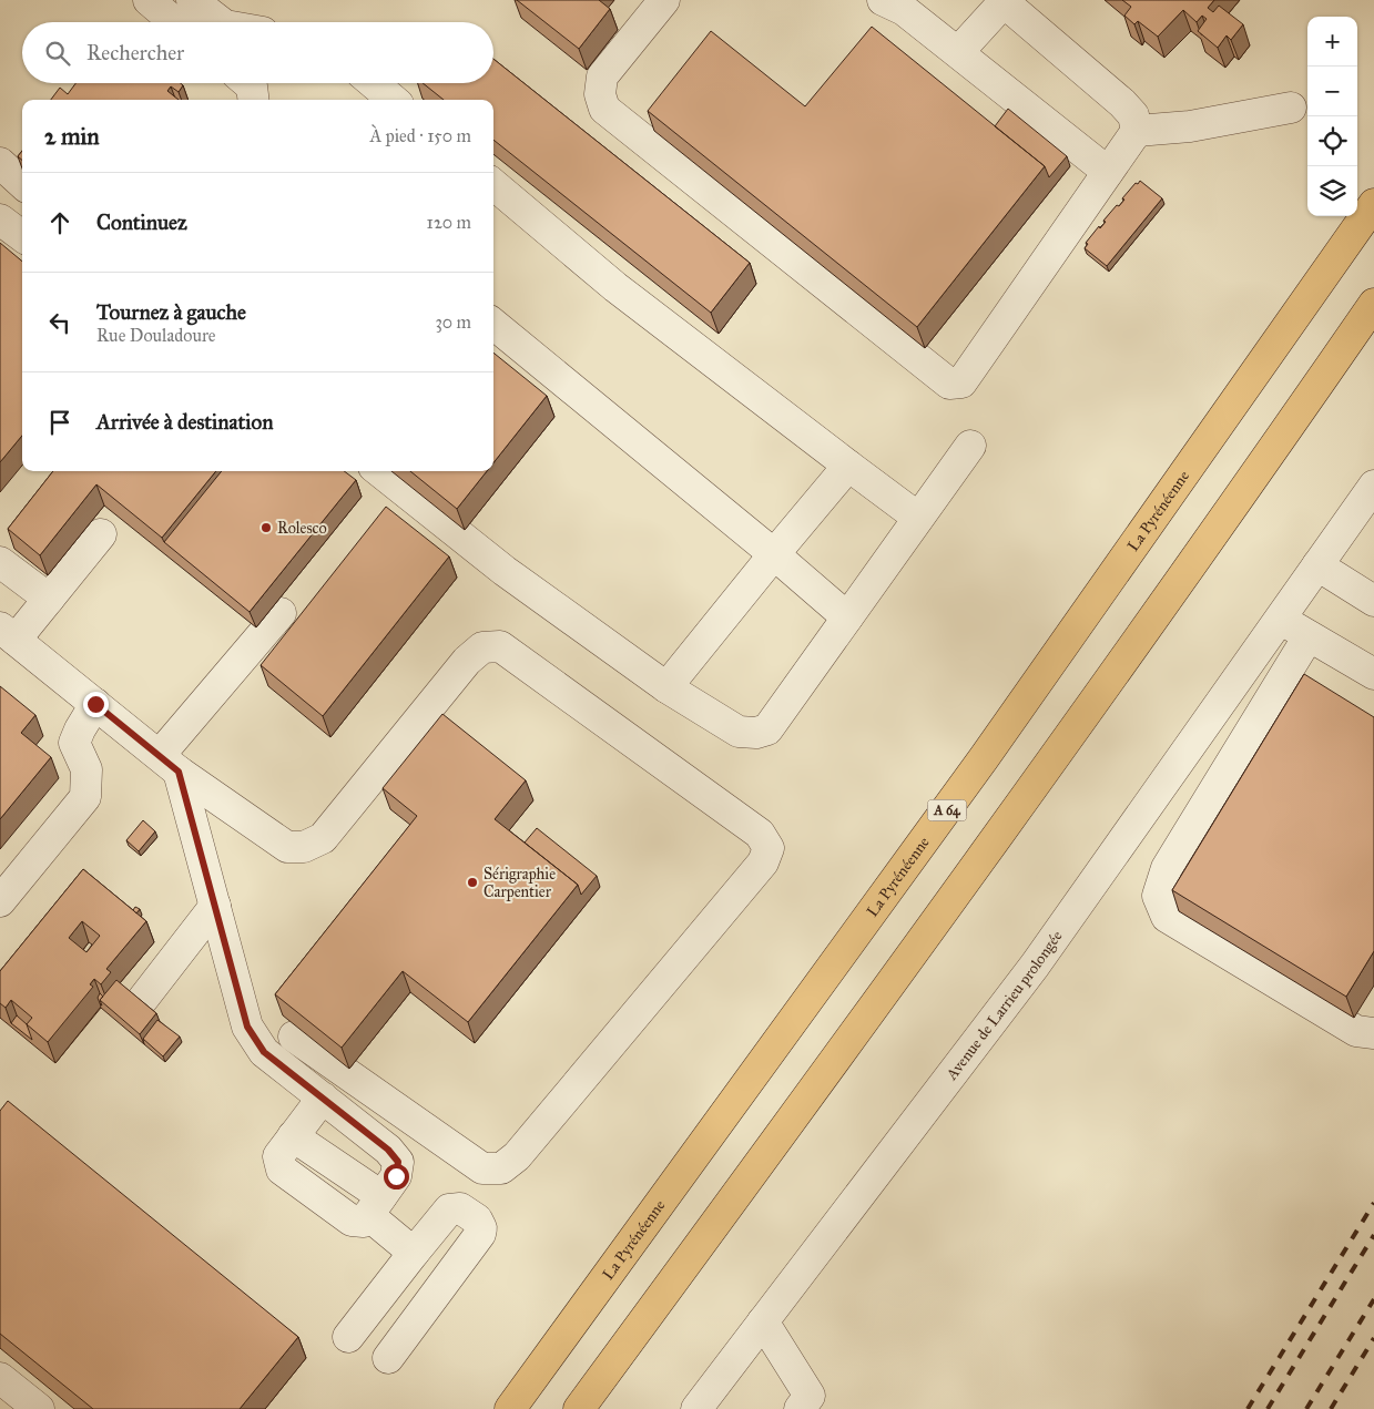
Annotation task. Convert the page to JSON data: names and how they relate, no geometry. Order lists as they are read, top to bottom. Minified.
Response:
{"streets":{"highway":["La Pyrénéenne","A 64"],"street":["Avenue de Larrieu prolongée"]},"places":["Rolesco","Sérigraphie Carpentier"],"page":{"map_buttons":["+","−"],"search":"Rechercher","heading":["2 min","À pied · 150 m"],"list":[["Continuez","120 m"],["Tournez à gauche","Rue Douladoure","30 m"],"Arrivée à destination"]}}
